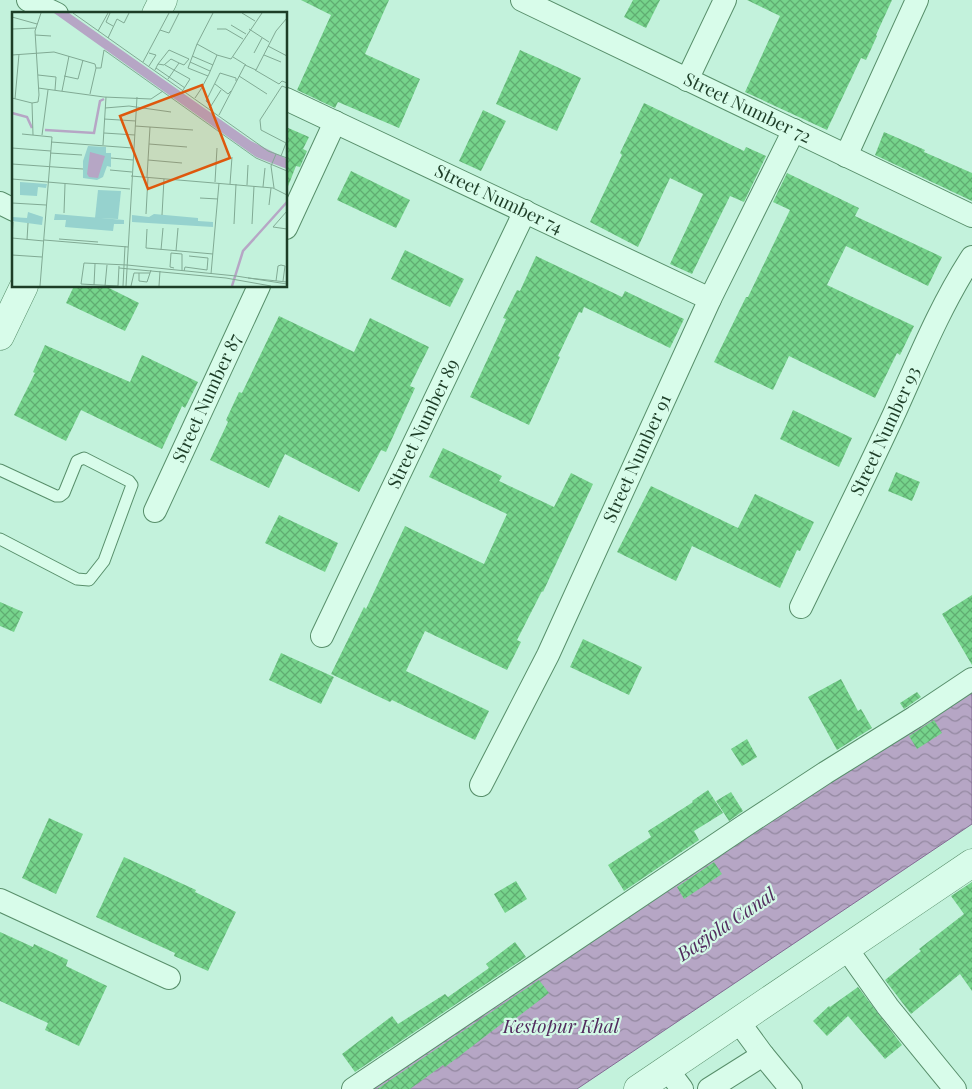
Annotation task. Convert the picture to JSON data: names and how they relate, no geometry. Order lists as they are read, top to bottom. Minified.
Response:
{"streets":{"street":["Street Number 72","Street Number 74","Street Number 87","Street Number 89","Street Number 93","Street Number 91"]},"crossings":[["Street Number 72","Street Number 91"],["Street Number 74","Street Number 89"],["Street Number 74","Street Number 91"]],"water":["Bagjola Canal","Kestopur Khal"]}
